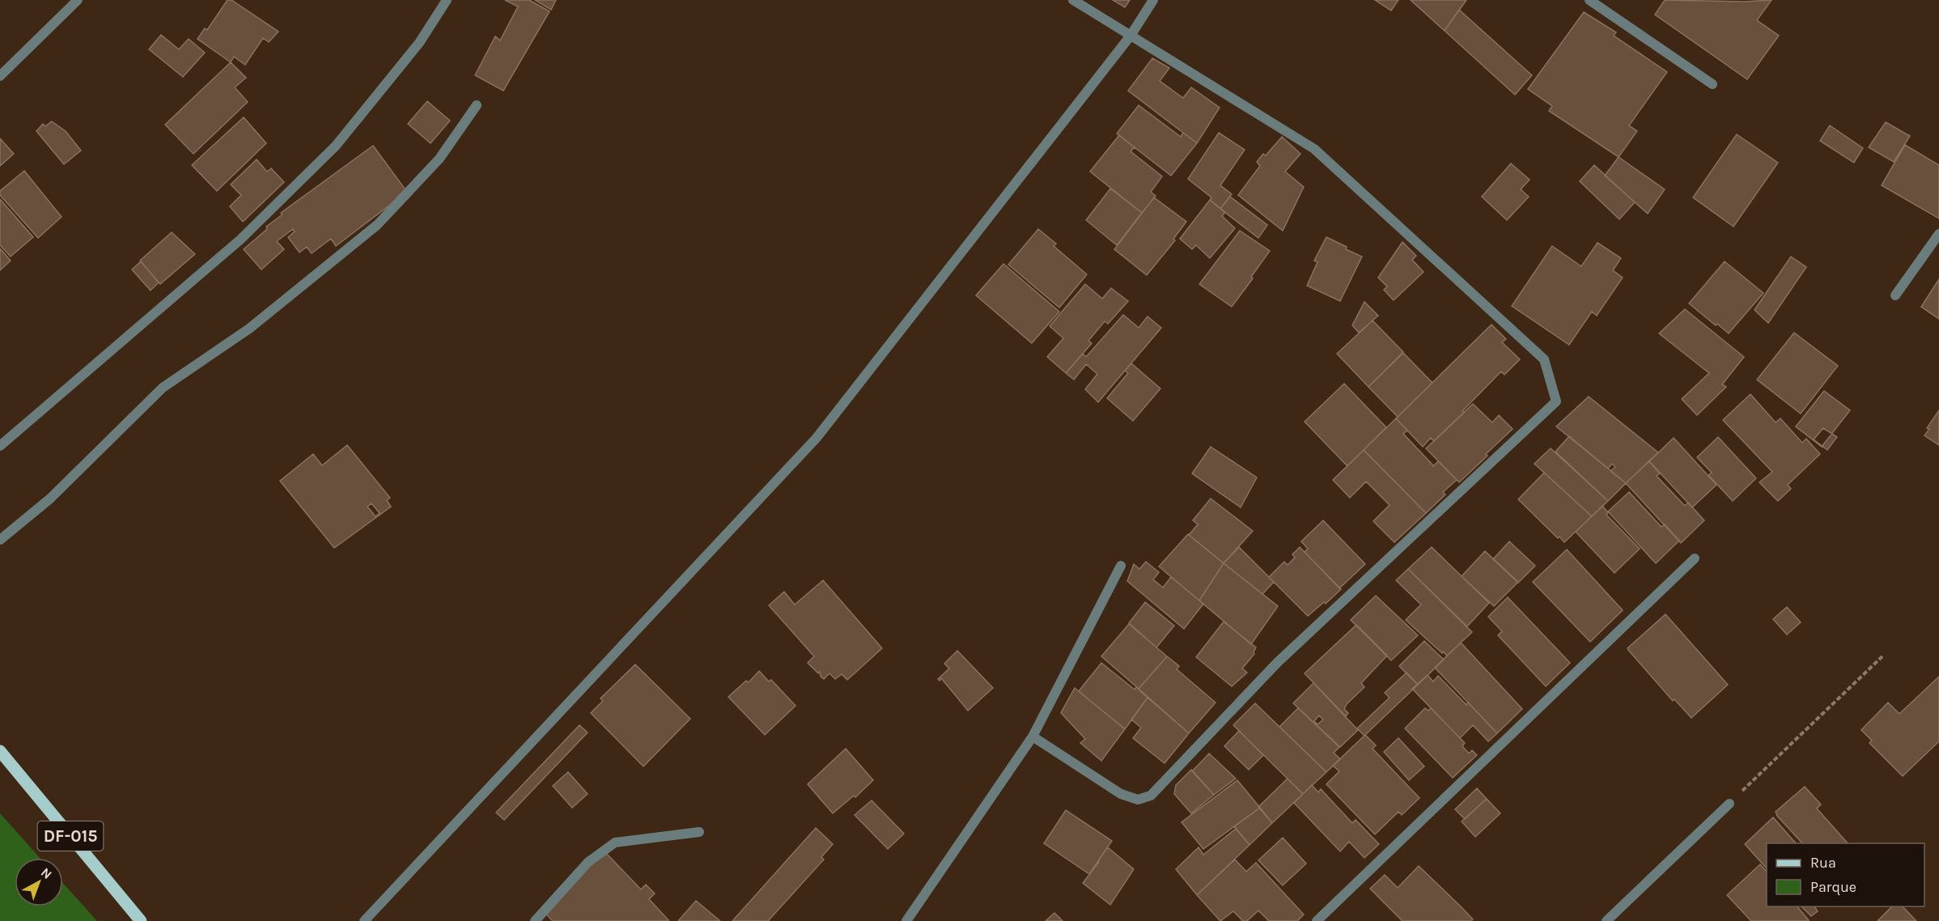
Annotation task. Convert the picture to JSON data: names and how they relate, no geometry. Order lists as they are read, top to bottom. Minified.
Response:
{"streets":{"main road":["DF-015"]},"legend":["Rua","Parque"],"north":"top right"}
